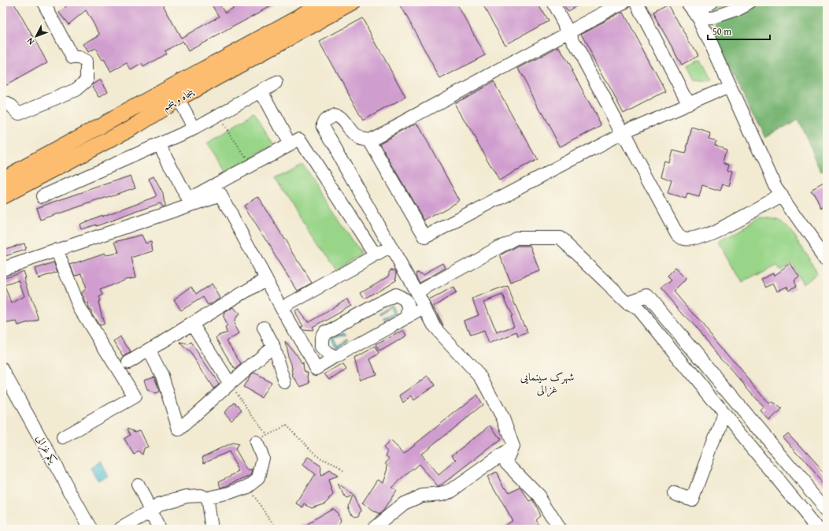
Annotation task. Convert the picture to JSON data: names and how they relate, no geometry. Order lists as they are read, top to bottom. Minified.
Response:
{"streets":{"main road":["پنجاه و پنجم"],"street":["یکم غزالی"]},"districts":["شهرک سینمایی غزالی"],"scale_bar":"50 m","north":"bottom left"}
